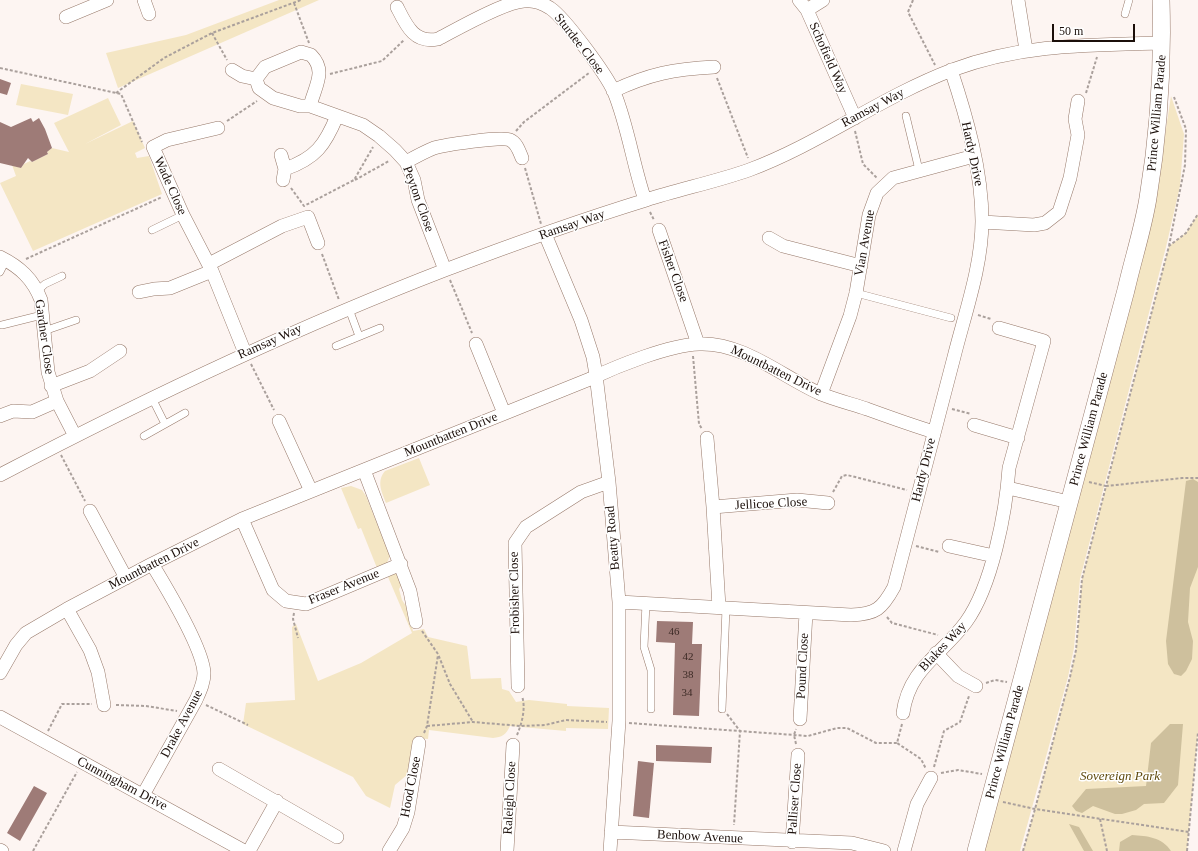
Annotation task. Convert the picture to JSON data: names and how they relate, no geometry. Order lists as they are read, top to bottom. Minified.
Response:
{"streets":{"street":["Sturdee Close","Schofield Way","Ramsay Way","Prince William Parade","Hardy Drive","Wade Close","Peyton Close","Vian Avenue","Fisher Close","Gardner Close","Mountbatten Drive","Jellicoe Close","Beatty Road","Fraser Avenue","Frobisher Close","Blakes Way","Pound Close","Drake Avenue","Cunningham Drive","Hood Close","Raleigh Close","Palliser Close","Benbow Avenue"]},"crossings":[["Sturdee Close","Ramsay Way"],["Sturdee Close","Fisher Close"],["Schofield Way","Ramsay Way"],["Ramsay Way","Prince William Parade"],["Ramsay Way","Hardy Drive"],["Ramsay Way","Wade Close"],["Ramsay Way","Peyton Close"],["Ramsay Way","Fisher Close"],["Ramsay Way","Gardner Close"],["Ramsay Way","Beatty Road"],["Hardy Drive","Mountbatten Drive"],["Vian Avenue","Mountbatten Drive"],["Fisher Close","Mountbatten Drive"],["Mountbatten Drive","Beatty Road"],["Mountbatten Drive","Fraser Avenue"],["Mountbatten Drive","Drake Avenue"],["Beatty Road","Frobisher Close"],["Beatty Road","Benbow Avenue"],["Drake Avenue","Cunningham Drive"],["Palliser Close","Benbow Avenue"]],"parks":["Sovereign Park"],"house_numbers":["46","42","38","34"],"scale_bar":"50 m"}
